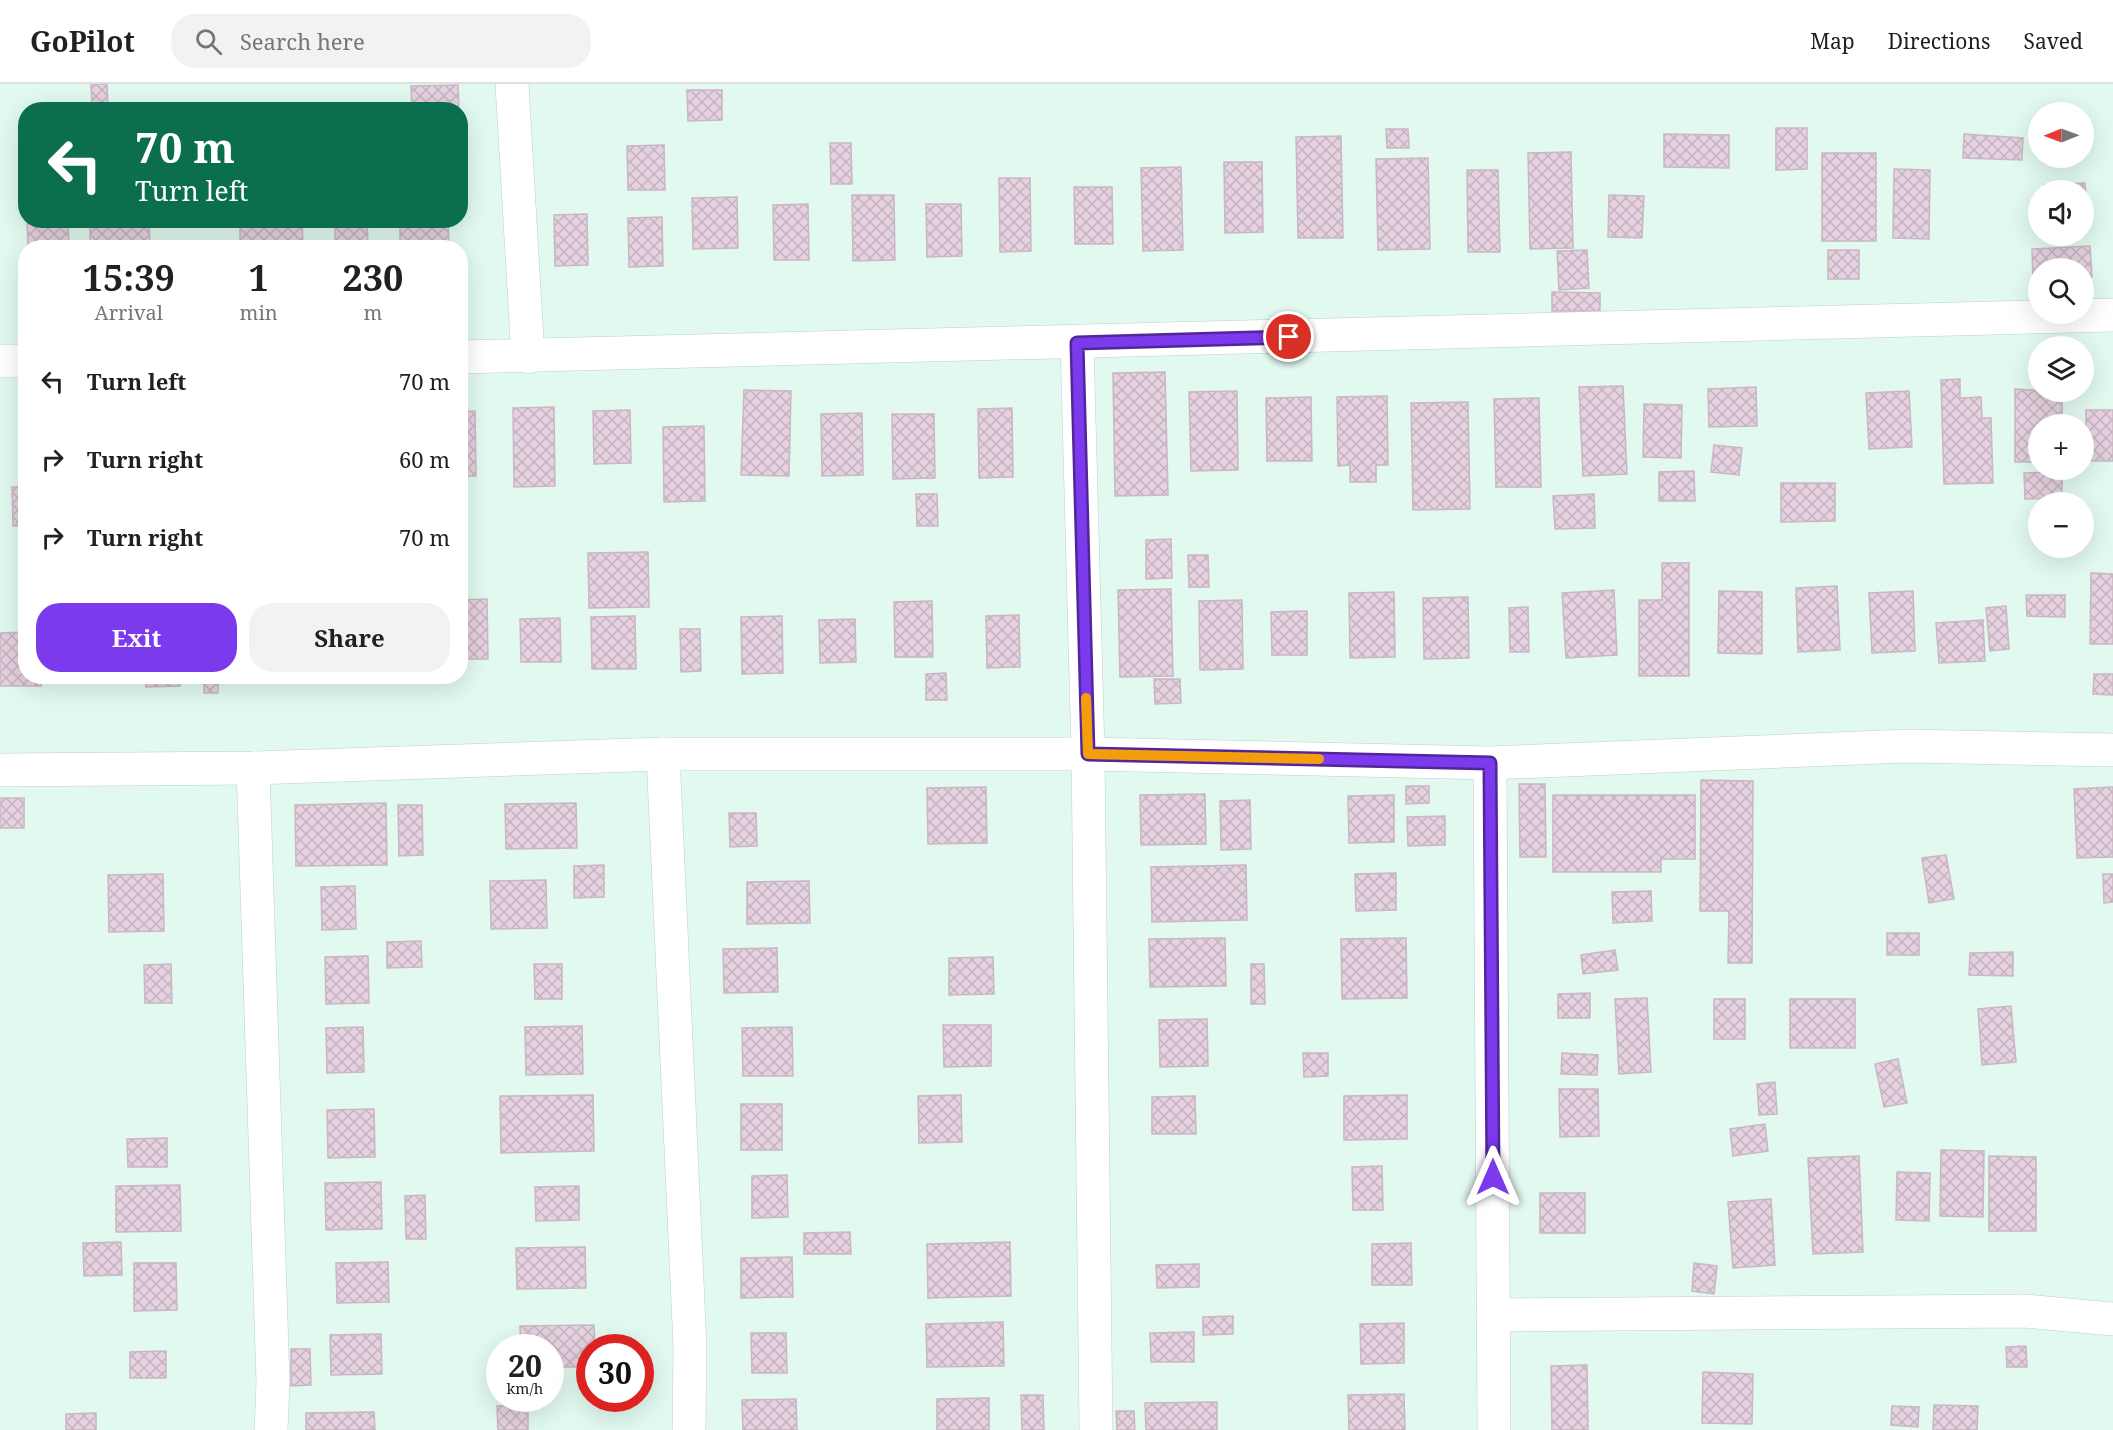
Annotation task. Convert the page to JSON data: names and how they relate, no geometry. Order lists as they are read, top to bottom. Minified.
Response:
{"north":"left","page":{"header":"GoPilot","search":"Search here","nav":["Map","Directions","Saved"],"map_buttons":["+","−"],"turn":["70 m","Turn left"],"eta":["15:39","Arrival","1","min","230","m"],"list":[{"name":"Turn left","value":"70 m"},{"name":"Turn right","value":"60 m"},{"name":"Turn right","value":"70 m"}],"buttons":["Exit","Share"],"speed":"20 km/h","limit":"30"}}
